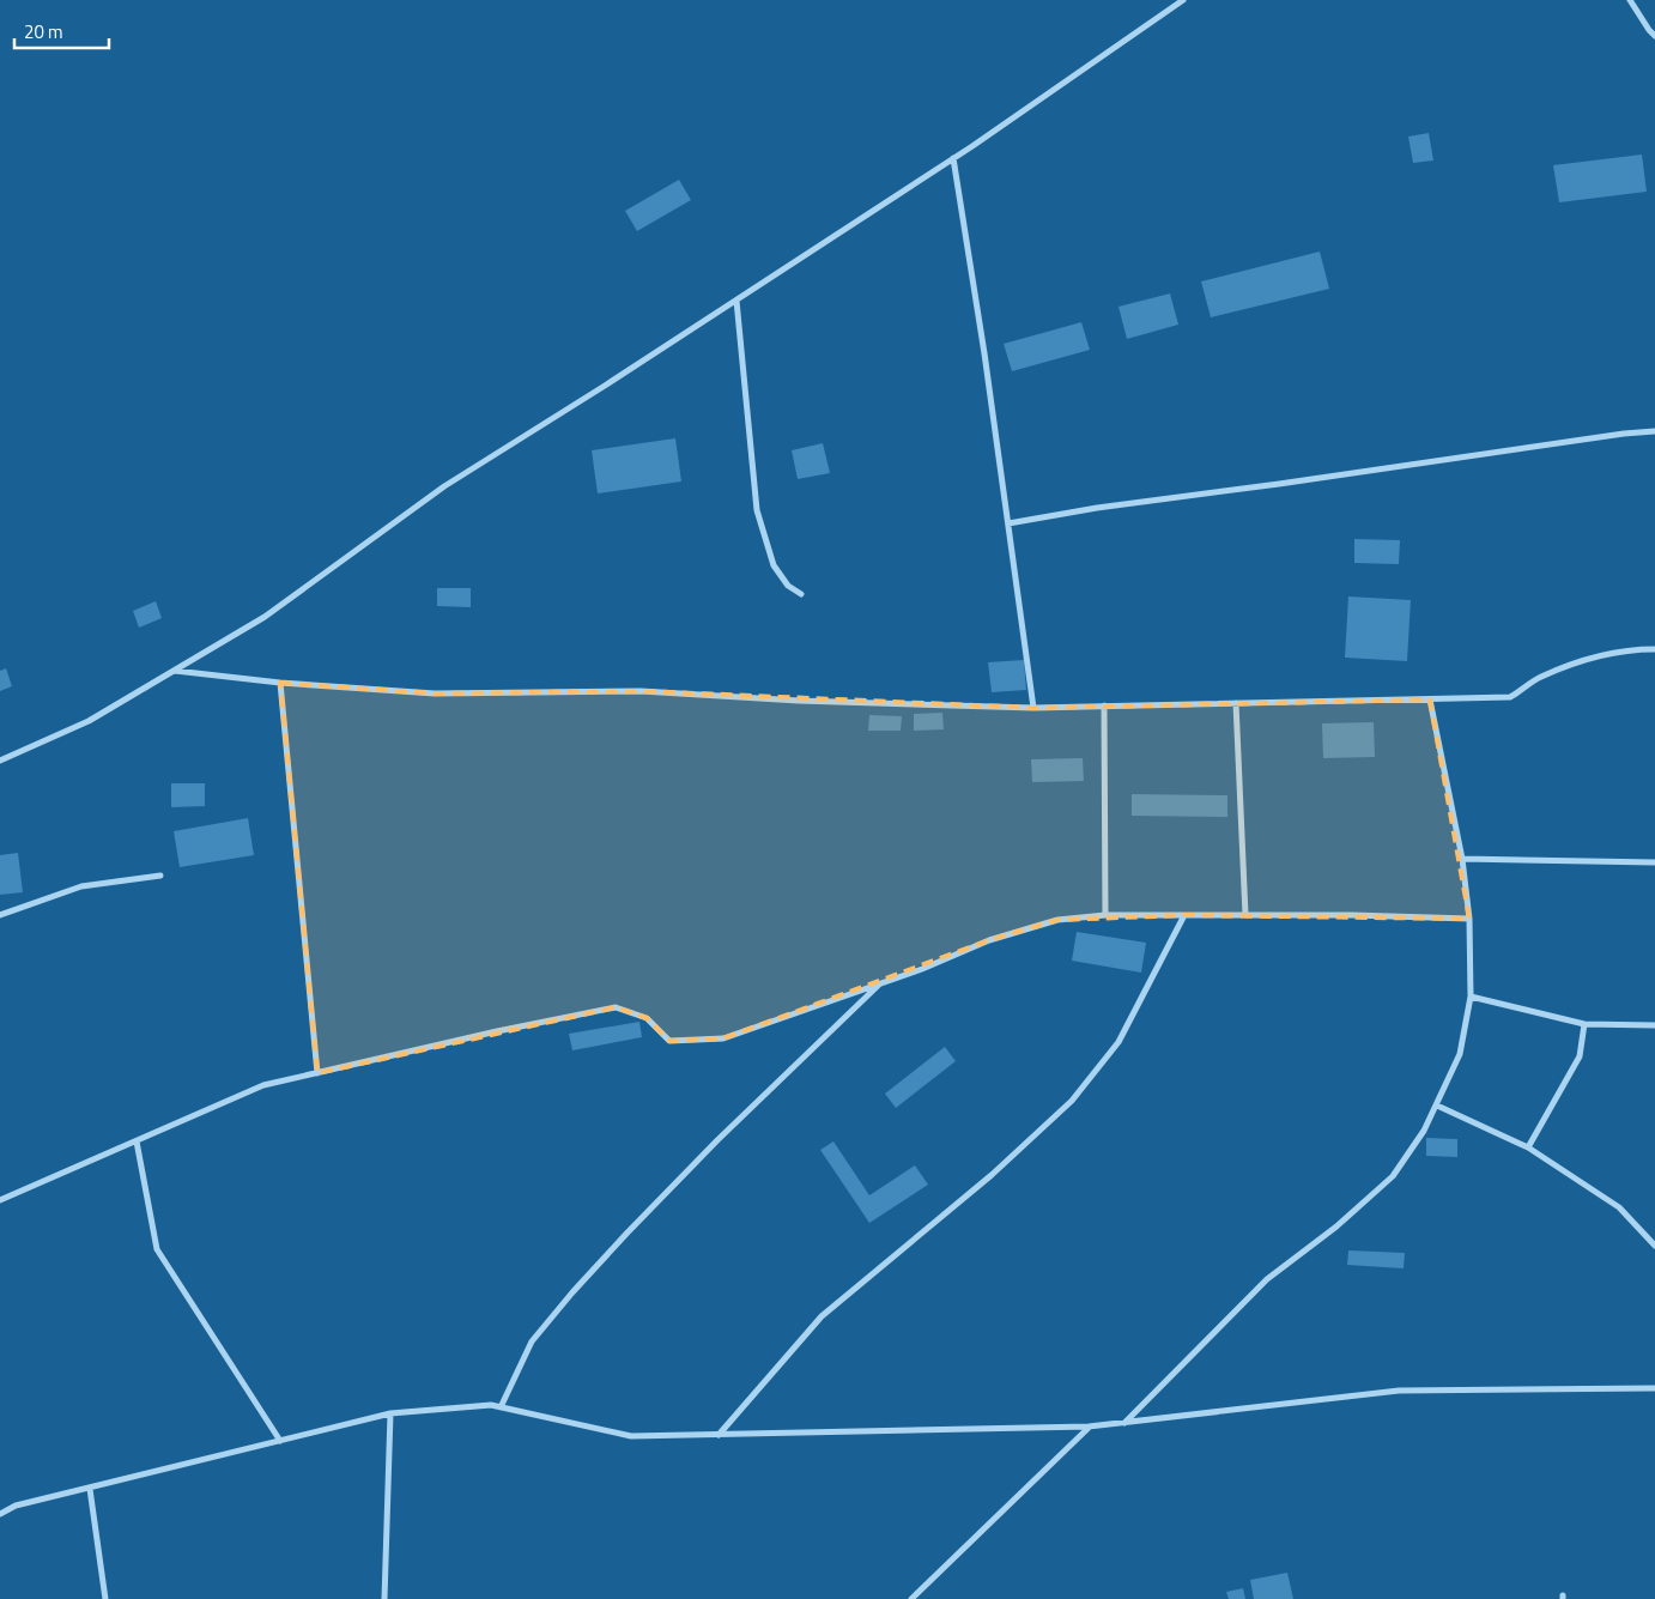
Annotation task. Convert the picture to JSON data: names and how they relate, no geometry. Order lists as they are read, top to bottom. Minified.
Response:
{"scale_bar":"20 m"}
